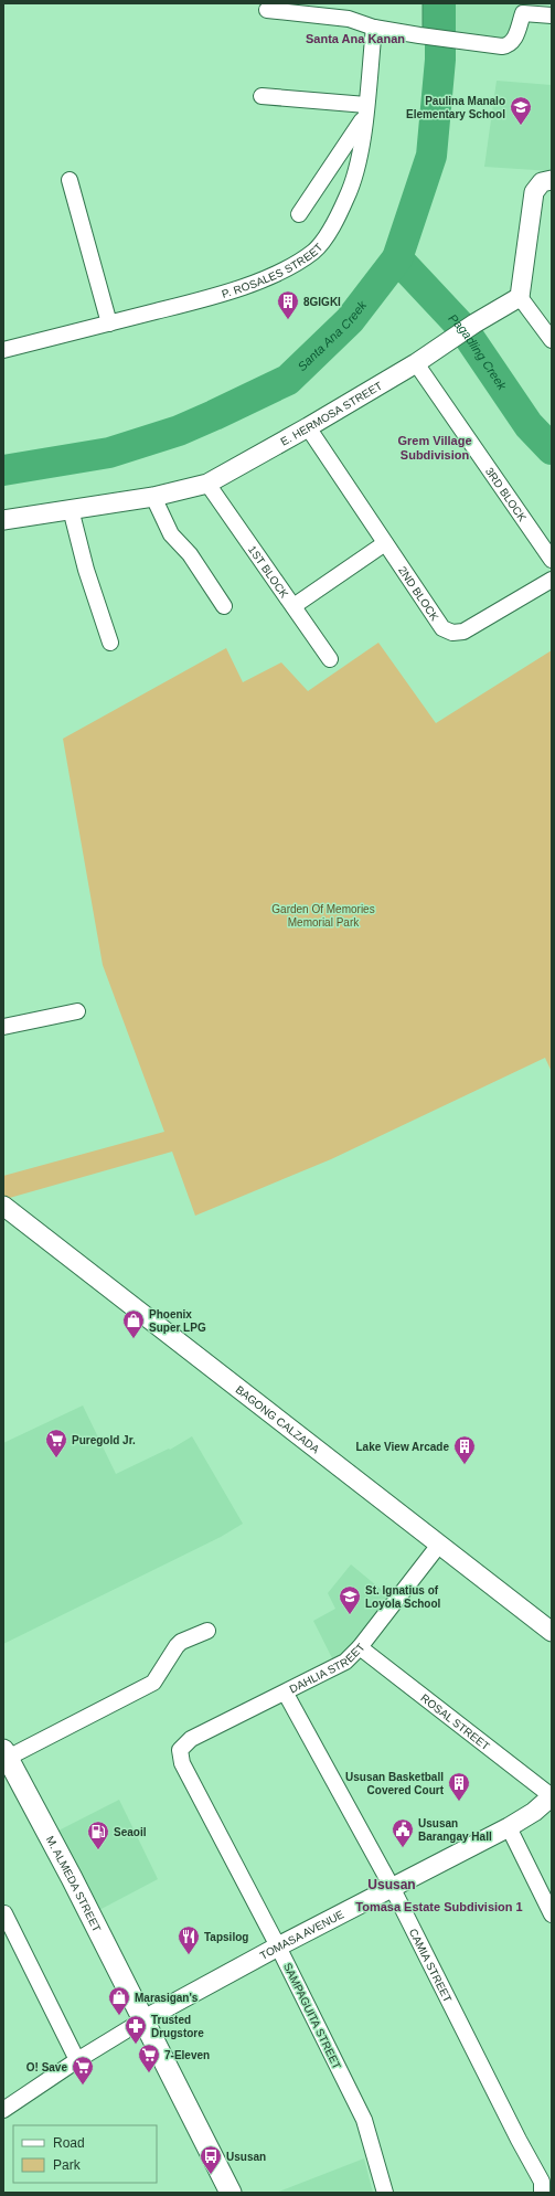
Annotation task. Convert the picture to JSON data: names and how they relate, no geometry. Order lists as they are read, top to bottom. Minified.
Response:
{"streets":{"main road":["M. ALMEDA STREET"],"street":["P. ROSALES STREET","E. HERMOSA STREET","3RD BLOCK","1ST BLOCK","2ND BLOCK","BAGONG CALZADA","DAHLIA STREET","ROSAL STREET","TOMASA AVENUE","CAMIA STREET","SAMPAGUITA STREET"]},"crossings":[["E. HERMOSA STREET","3RD BLOCK"],["E. HERMOSA STREET","1ST BLOCK"],["E. HERMOSA STREET","2ND BLOCK"],["BAGONG CALZADA","DAHLIA STREET"],["DAHLIA STREET","ROSAL STREET"],["DAHLIA STREET","CAMIA STREET"],["DAHLIA STREET","SAMPAGUITA STREET"],["ROSAL STREET","TOMASA AVENUE"],["M. ALMEDA STREET","TOMASA AVENUE"],["TOMASA AVENUE","CAMIA STREET"],["TOMASA AVENUE","SAMPAGUITA STREET"]],"districts":["Santa Ana Kanan","Grem Village Subdivision","Ususan","Tomasa Estate Subdivision 1"],"water":["Santa Ana Creek","Pagadling Creek"],"parks":["Garden Of Memories Memorial Park"],"places":{"school or university":["Paulina Manalo Elementary School","St. Ignatius of Loyola School"],"building":["8GIGKI","Lake View Arcade","Ususan Basketball Covered Court"],"shop":["Phoenix Super LPG","Marasigan's"],"supermarket":["Puregold Jr.","7-Eleven","O! Save"],"public building":["Ususan Barangay Hall"],"fuel station":["Seaoil"],"restaurant":["Tapsilog"],"pharmacy":["Trusted Drugstore"],"bus stop":["Ususan"]},"legend":["Road","Park"]}
